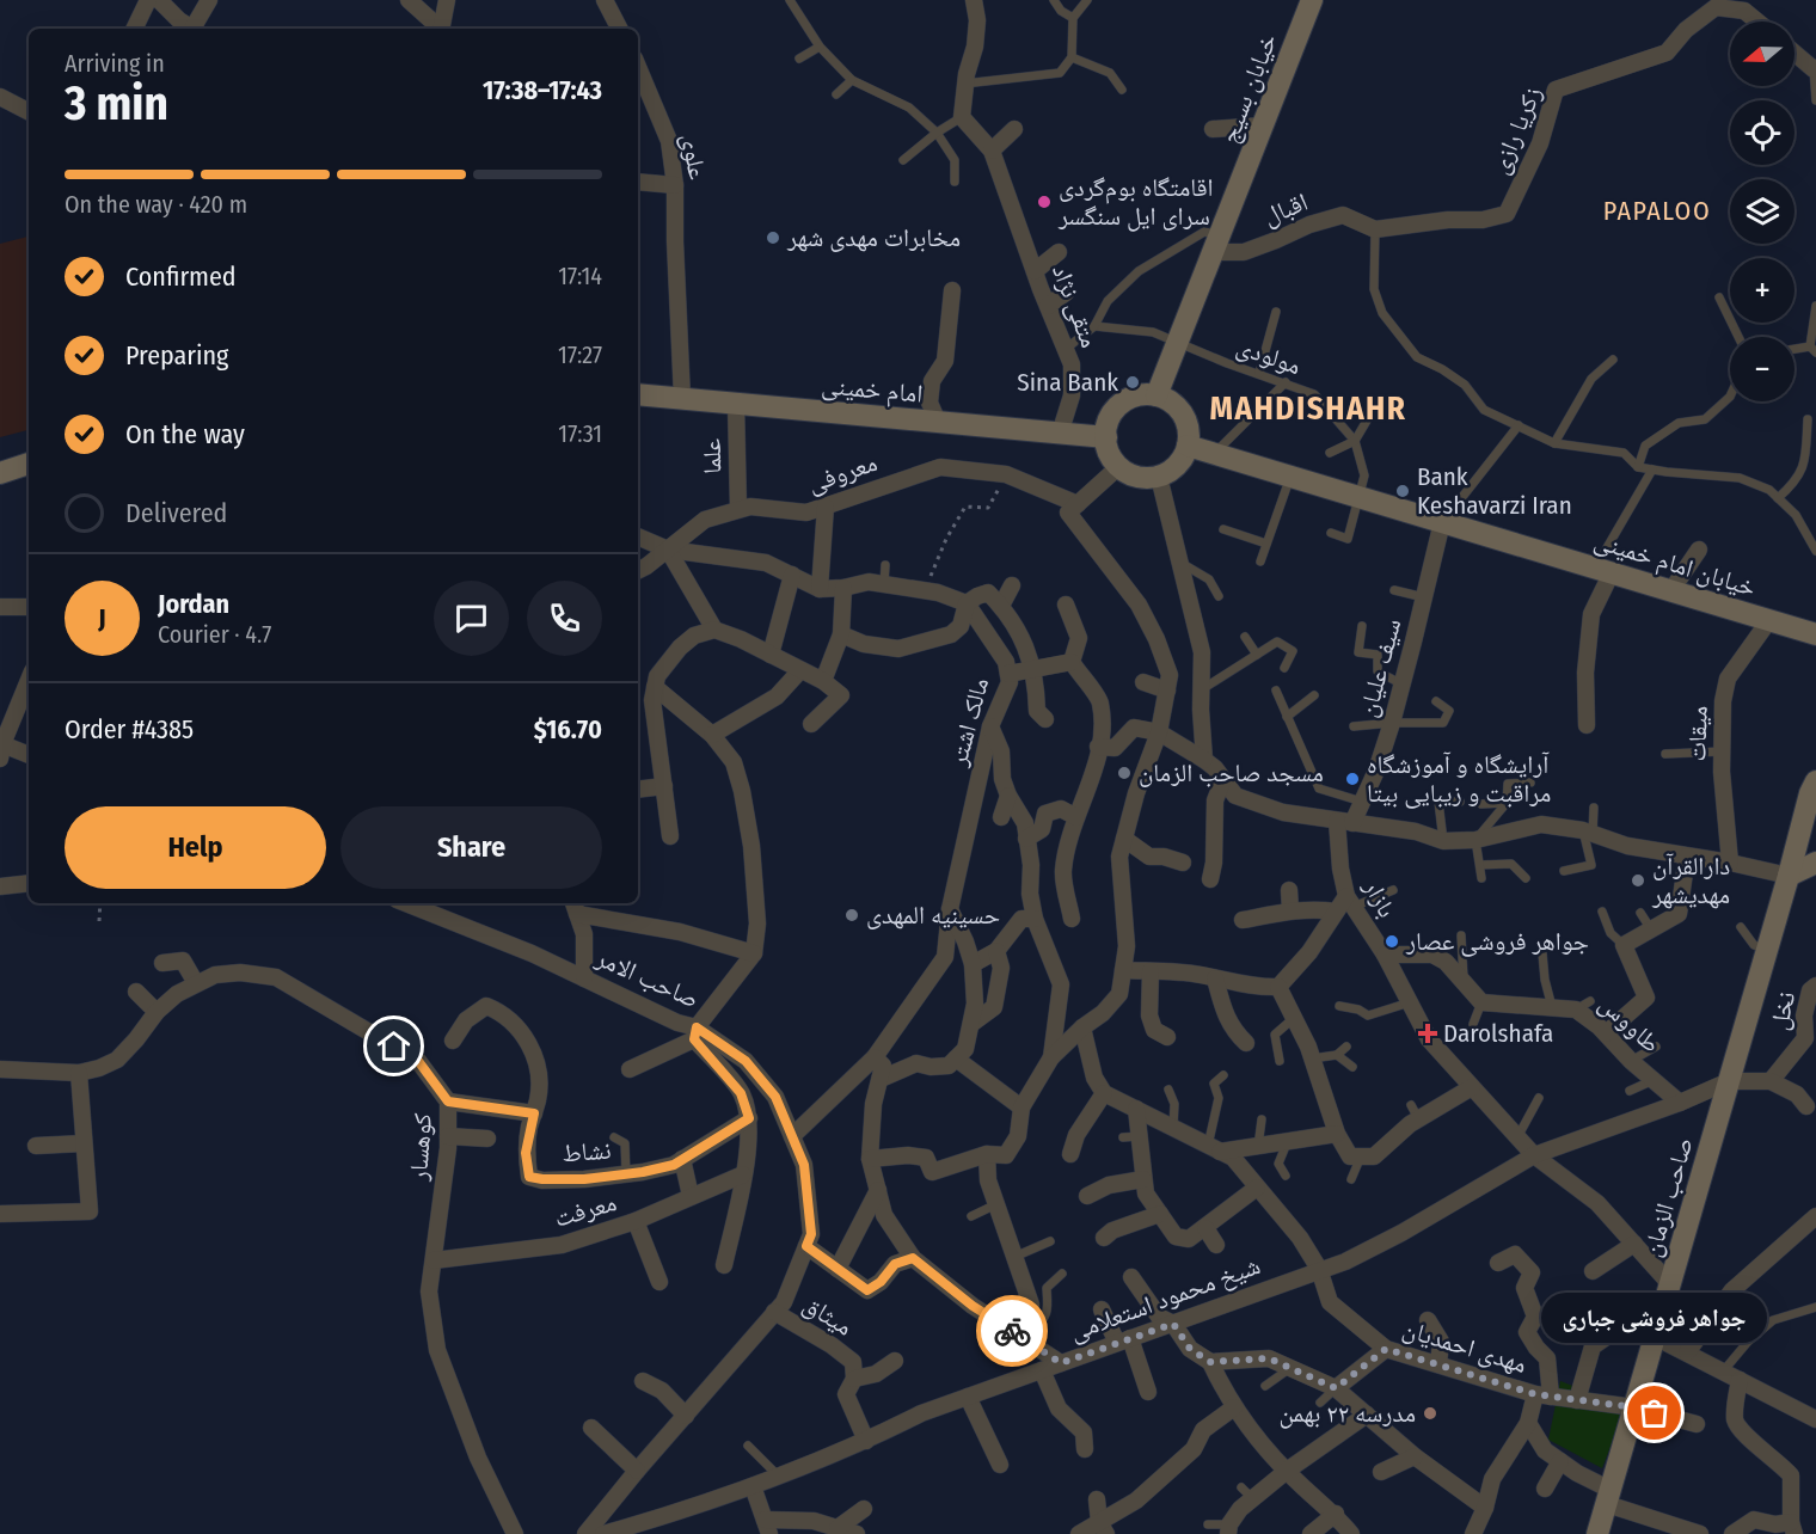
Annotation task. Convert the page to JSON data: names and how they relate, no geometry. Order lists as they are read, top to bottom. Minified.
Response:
{"streets":{"street":["خیابان بسیج","زکریا رازی","علوی","اقبال","متقی نژاد","امام خمینی","علما","معروفی","خیابان امام خمینی","سیف علیان","مالک اشتر","میقات","بازار","صاحب الامر","نخل","طاووس","کوهسار","نشاط","صاحب الزمان","معرفت","شیخ محمود استعلامی","میثاق","مهدی احمدیان"],"lane":["مولودی"]},"crossings":[["خیابان بسیج","اقبال"],["خیابان بسیج","مولودی"],["خیابان بسیج","امام خمینی"],["خیابان بسیج","خیابان امام خمینی"],["زکریا رازی","اقبال"],["علوی","امام خمینی"],["متقی نژاد","امام خمینی"],["مولودی","خیابان امام خمینی"],["امام خمینی","علما"],["امام خمینی","خیابان امام خمینی"],["علما","معروفی"],["خیابان امام خمینی","سیف علیان"],["خیابان امام خمینی","میقات"],["سیف علیان","بازار"],["مالک اشتر","صاحب الامر"],["بازار","صاحب الزمان"],["بازار","شیخ محمود استعلامی"],["صاحب الامر","میثاق"],["طاووس","شیخ محمود استعلامی"],["کوهسار","معرفت"],["صاحب الزمان","شیخ محمود استعلامی"],["صاحب الزمان","مهدی احمدیان"],["شیخ محمود استعلامی","مهدی احمدیان"]],"districts":["PAPALOO","MAHDISHAHR"],"places":{"other":["اقامتگاه بوم‌گردی سرای ایل سنگسر","مخابرات مهدی شهر","Sina Bank","Bank Keshavarzi Iran","مسجد صاحب الزمان","آرایشگاه و آموزشگاه مراقبت و زیبایی بیتا","دارالقرآن مهدیشهر","حسینیه المهدی","جواهر فروشی عصار","مدرسه ۲۲ بهمن","جواهر فروشی جباری"],"health":["Darolshafa"]},"north":"left","page":{"map_buttons":["+","−"],"heading":["3 min","Arriving in","17:38–17:43"],"panel":["Jordan","Courier · 4.7","Order #4385","$16.70"],"bar":"On the way · 420 m","list":[["Confirmed","17:14"],["Preparing","17:27"],["On the way","17:31"],"Delivered"],"round":"J","buttons":["Help","Share"],"bubble":"جواهر فروشی جباری"}}
